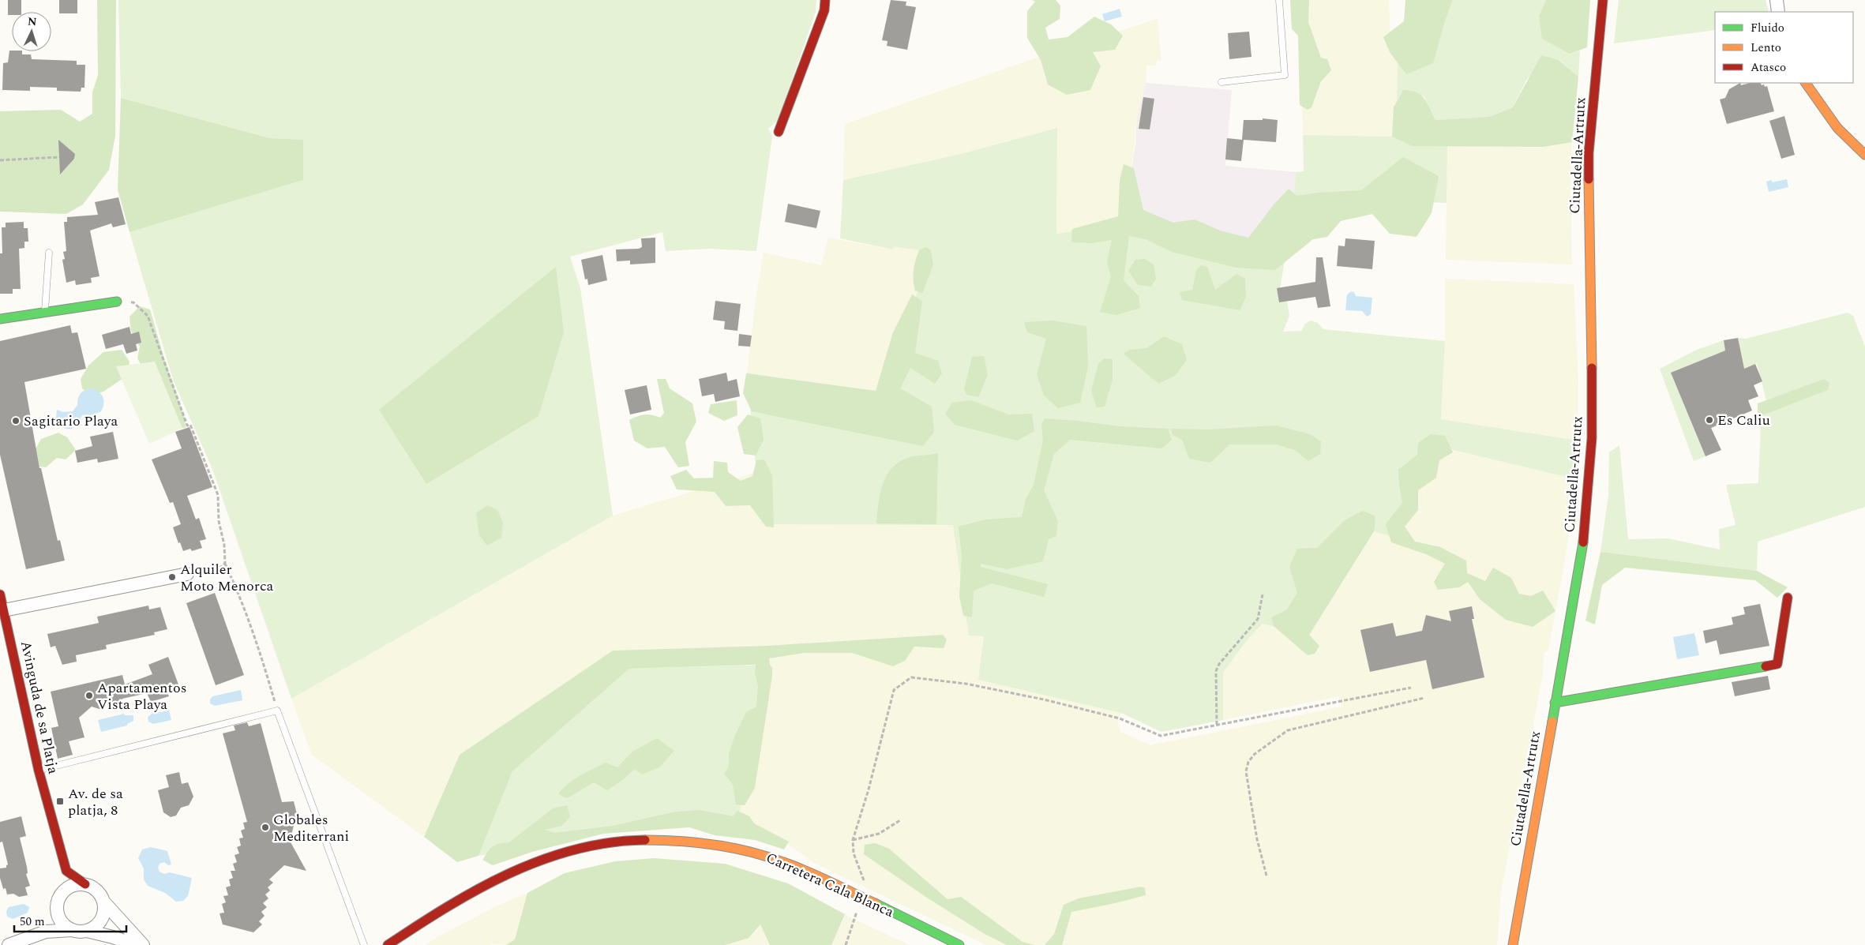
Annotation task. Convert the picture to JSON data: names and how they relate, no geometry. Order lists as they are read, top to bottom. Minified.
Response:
{"streets":{"street":["Ciutadella-Artrutx","Avinguda de sa Platja","Carretera Cala Blanca"]},"places":{"other":["Es Caliu","Sagitario Playa","Alquiler Moto Menorca","Apartamentos Vista Playa","Globales Mediterrani"],"transit":["Av. de sa platja, 8"]},"legend":["Fluido","Lento","Atasco"],"scale_bar":"50 m","north":"top"}
